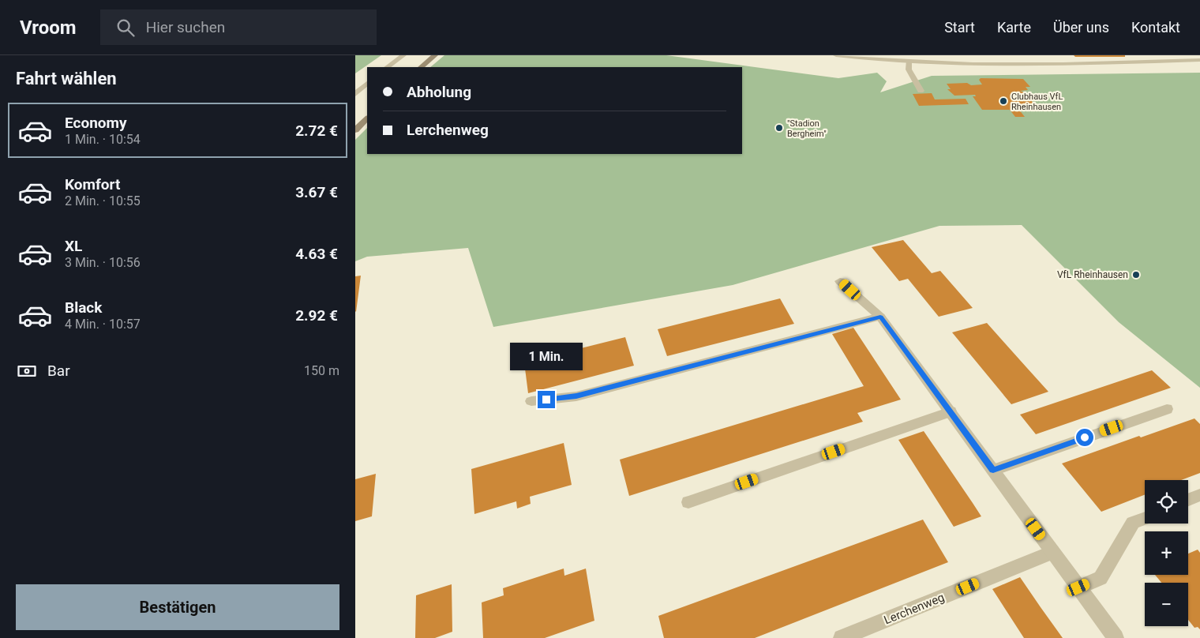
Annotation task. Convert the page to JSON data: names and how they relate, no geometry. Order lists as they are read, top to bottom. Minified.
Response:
{"streets":{"street":["Lerchenweg"]},"places":["Clubhaus VfL Rheinhausen","\"Stadion Bergheim\"","VfL Rheinhausen"],"page":{"header":"Vroom","search":"Hier suchen","nav":["Start","Karte","Über uns","Kontakt"],"heading":"Fahrt wählen","banner":["Abholung","Lerchenweg"],"list":[{"name":"Economy","note":"1 Min. · 10:54","value":"2.72 €"},{"name":"Komfort","note":"2 Min. · 10:55","value":"3.67 €"},{"name":"XL","note":"3 Min. · 10:56","value":"4.63 €"},{"name":"Black","note":"4 Min. · 10:57","value":"2.92 €"}],"bubble":"1 Min.","pay":["Bar","150 m"],"map_buttons":["+","−"],"buttons":"Bestätigen"}}
